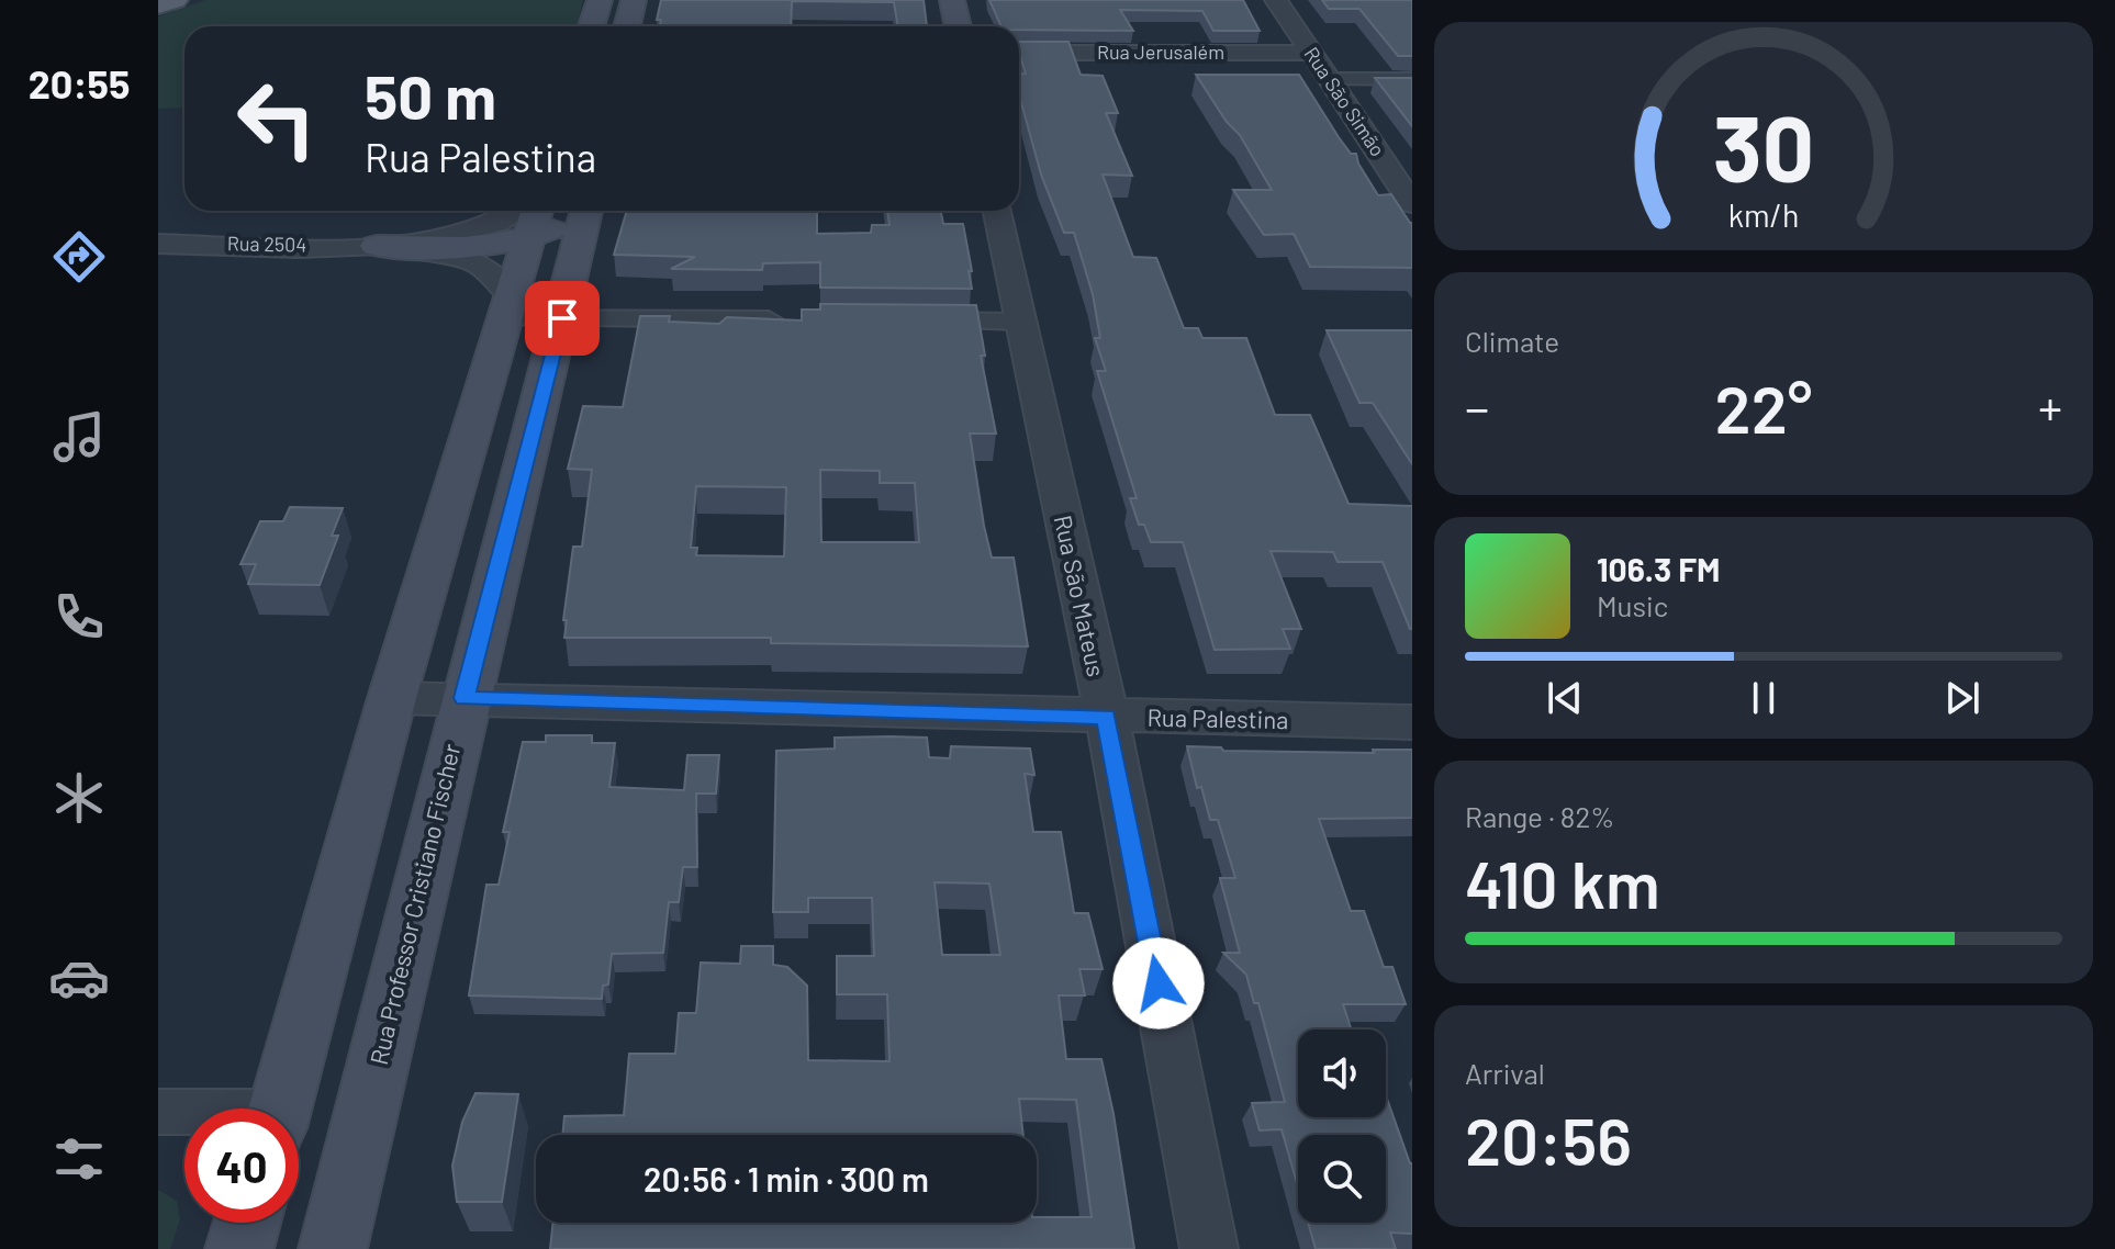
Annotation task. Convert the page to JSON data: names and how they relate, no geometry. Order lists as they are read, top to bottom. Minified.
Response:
{"streets":{"main road":["Rua Professor Cristiano Fischer"],"street":["Rua Jerusalém","Rua São Simão","Rua 2504","Rua São Mateus","Rua Palestina"]},"crossings":[["Rua Jerusalém","Rua São Simão"],["Rua São Mateus","Rua Palestina"],["Rua Palestina","Rua Professor Cristiano Fischer"]],"page":{"tabs":"20:55","turn":["50 m","Rua Palestina"],"tile":["Climate",["Range · 82%","410 km"],["Arrival","20:56"]],"heat":["−","22°","+"],"song":["106.3 FM","Music"],"limit":"40","trip":"20:56 · 1 min · 300 m","gauge":["30","km/h"]}}
